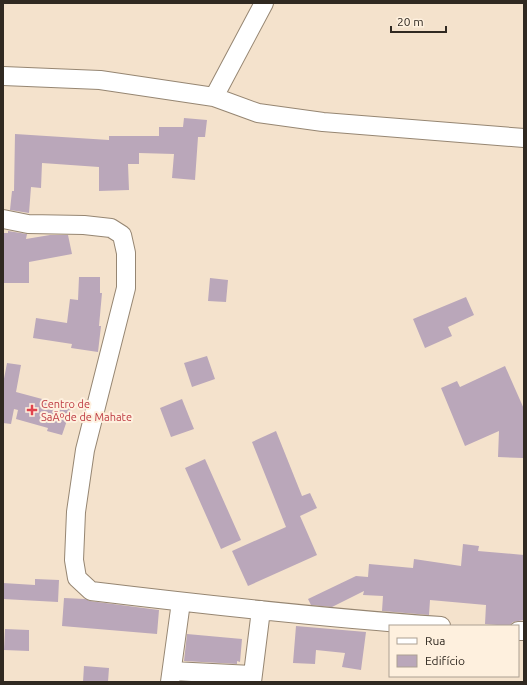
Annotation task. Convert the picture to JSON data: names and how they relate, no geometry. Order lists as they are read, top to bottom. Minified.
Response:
{"places":{"health":["Centro de SaÃºde de Mahate"]},"legend":["Rua","Edifício"],"scale_bar":"20 m"}
